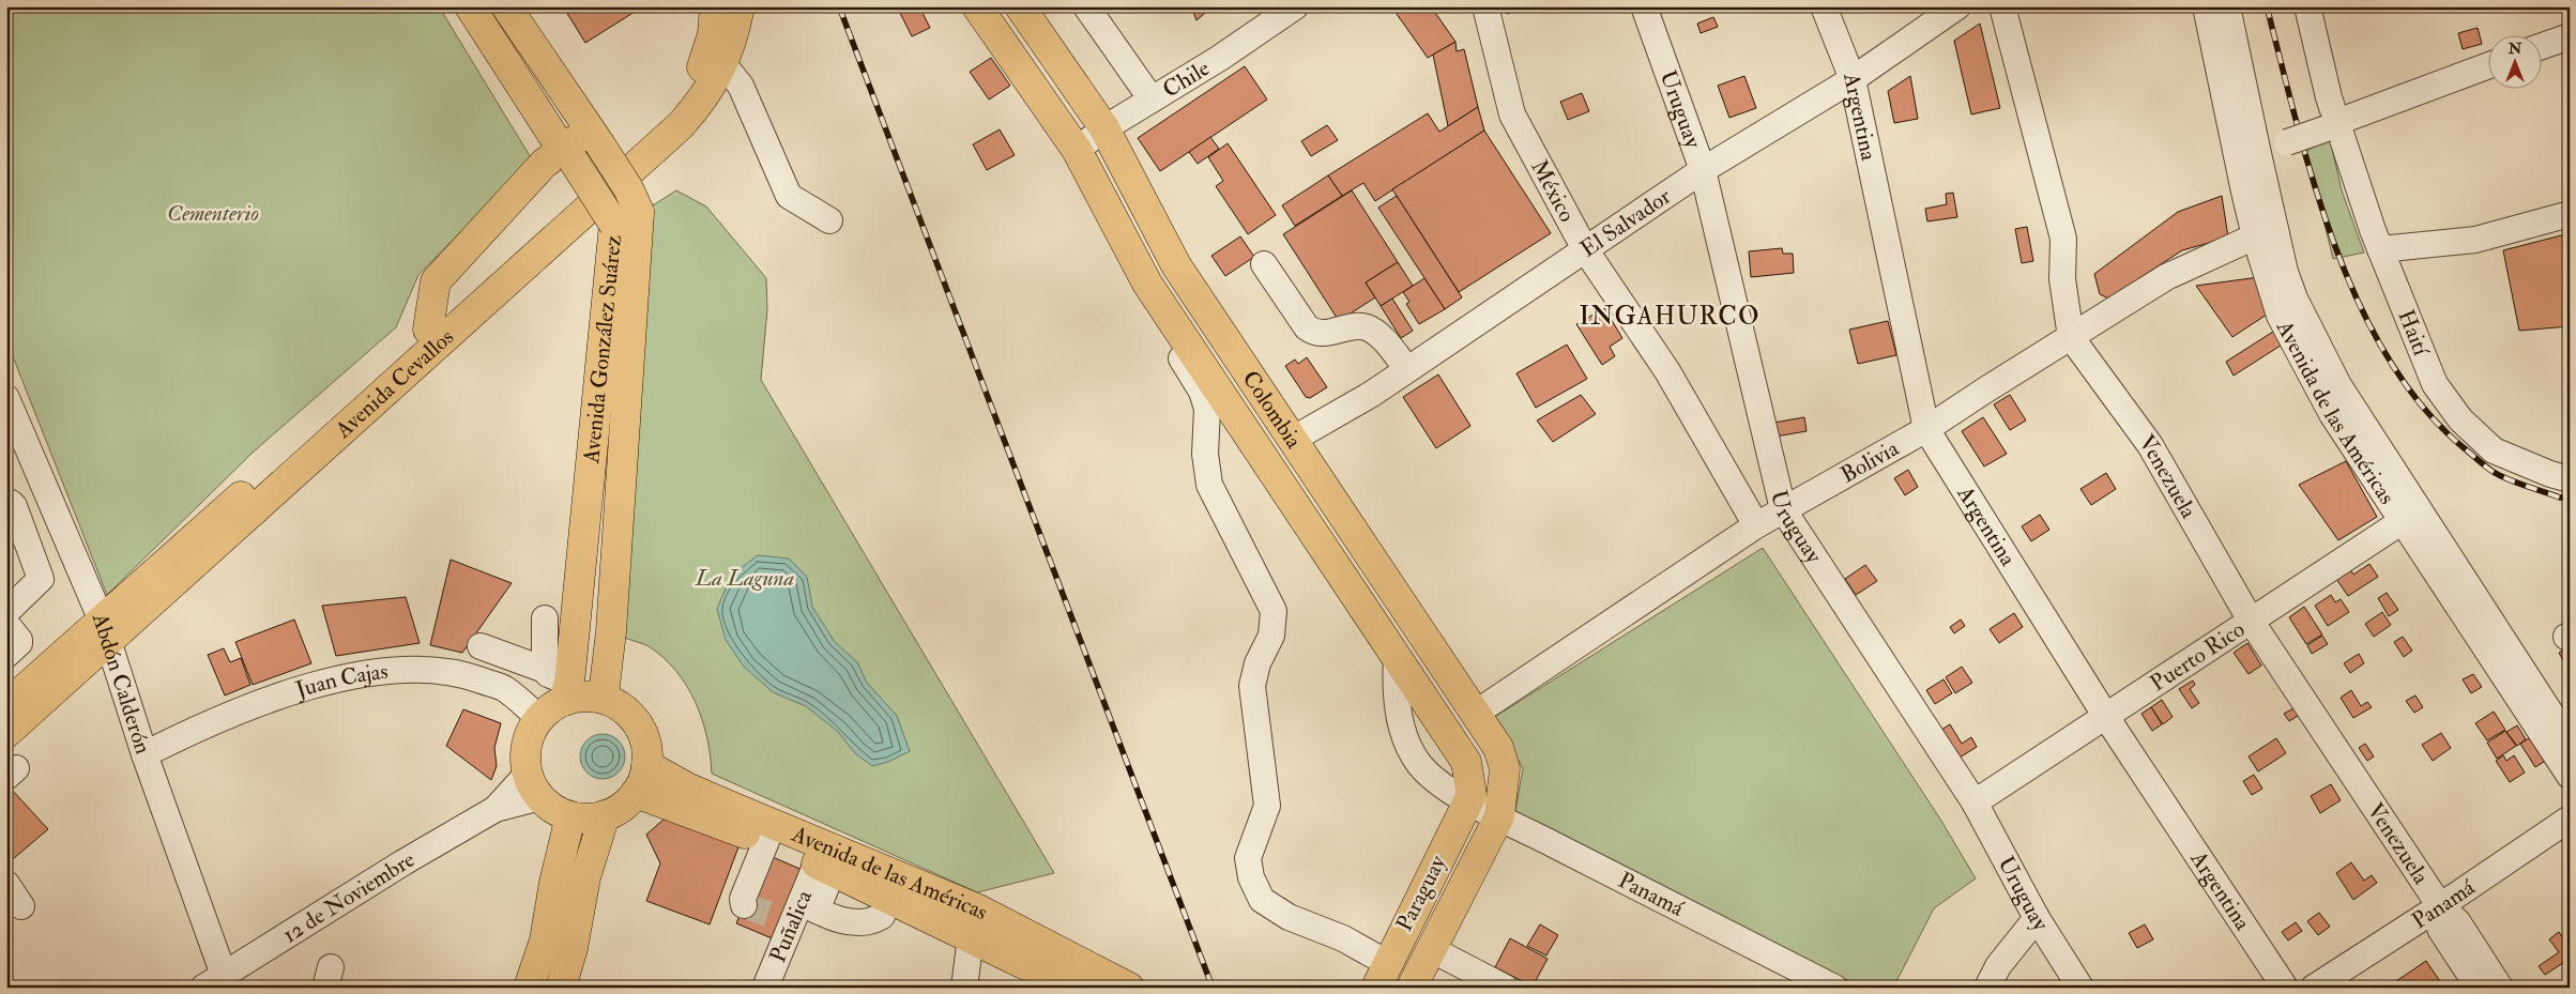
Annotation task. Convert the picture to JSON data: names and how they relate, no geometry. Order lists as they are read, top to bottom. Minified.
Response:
{"streets":{"main road":["Avenida González Suárez","Avenida Cevallos","Colombia","Avenida de las Américas","Paraguay"],"street":["Chile","Uruguay","Argentina","México","El Salvador","Haití","Bolivia","Venezuela","Puerto Rico","Juan Cajas","Abdón Calderón","Panamá","12 de Noviembre","Puñalica"]},"crossings":[["Chile","Colombia"],["Uruguay","El Salvador"],["Uruguay","Bolivia"],["Uruguay","Puerto Rico"],["Argentina","El Salvador"],["Argentina","Bolivia"],["Argentina","Puerto Rico"],["México","El Salvador"],["México","Bolivia"],["El Salvador","Colombia"],["Avenida González Suárez","Avenida de las Américas"],["Avenida González Suárez","Juan Cajas"],["Avenida González Suárez","12 de Noviembre"],["Avenida Cevallos","Abdón Calderón"],["Colombia","Bolivia"],["Colombia","Paraguay"],["Colombia","Panamá"],["Avenida de las Américas","Bolivia"],["Avenida de las Américas","Puerto Rico"],["Avenida de las Américas","Juan Cajas"],["Avenida de las Américas","12 de Noviembre"],["Avenida de las Américas","Puñalica"],["Bolivia","Venezuela"],["Venezuela","Puerto Rico"],["Venezuela","Panamá"],["Juan Cajas","Abdón Calderón"],["Juan Cajas","12 de Noviembre"],["Abdón Calderón","12 de Noviembre"],["Paraguay","Panamá"]],"districts":["INGAHURCO"],"parks":["Cementerio","La Laguna"],"north":"top"}
